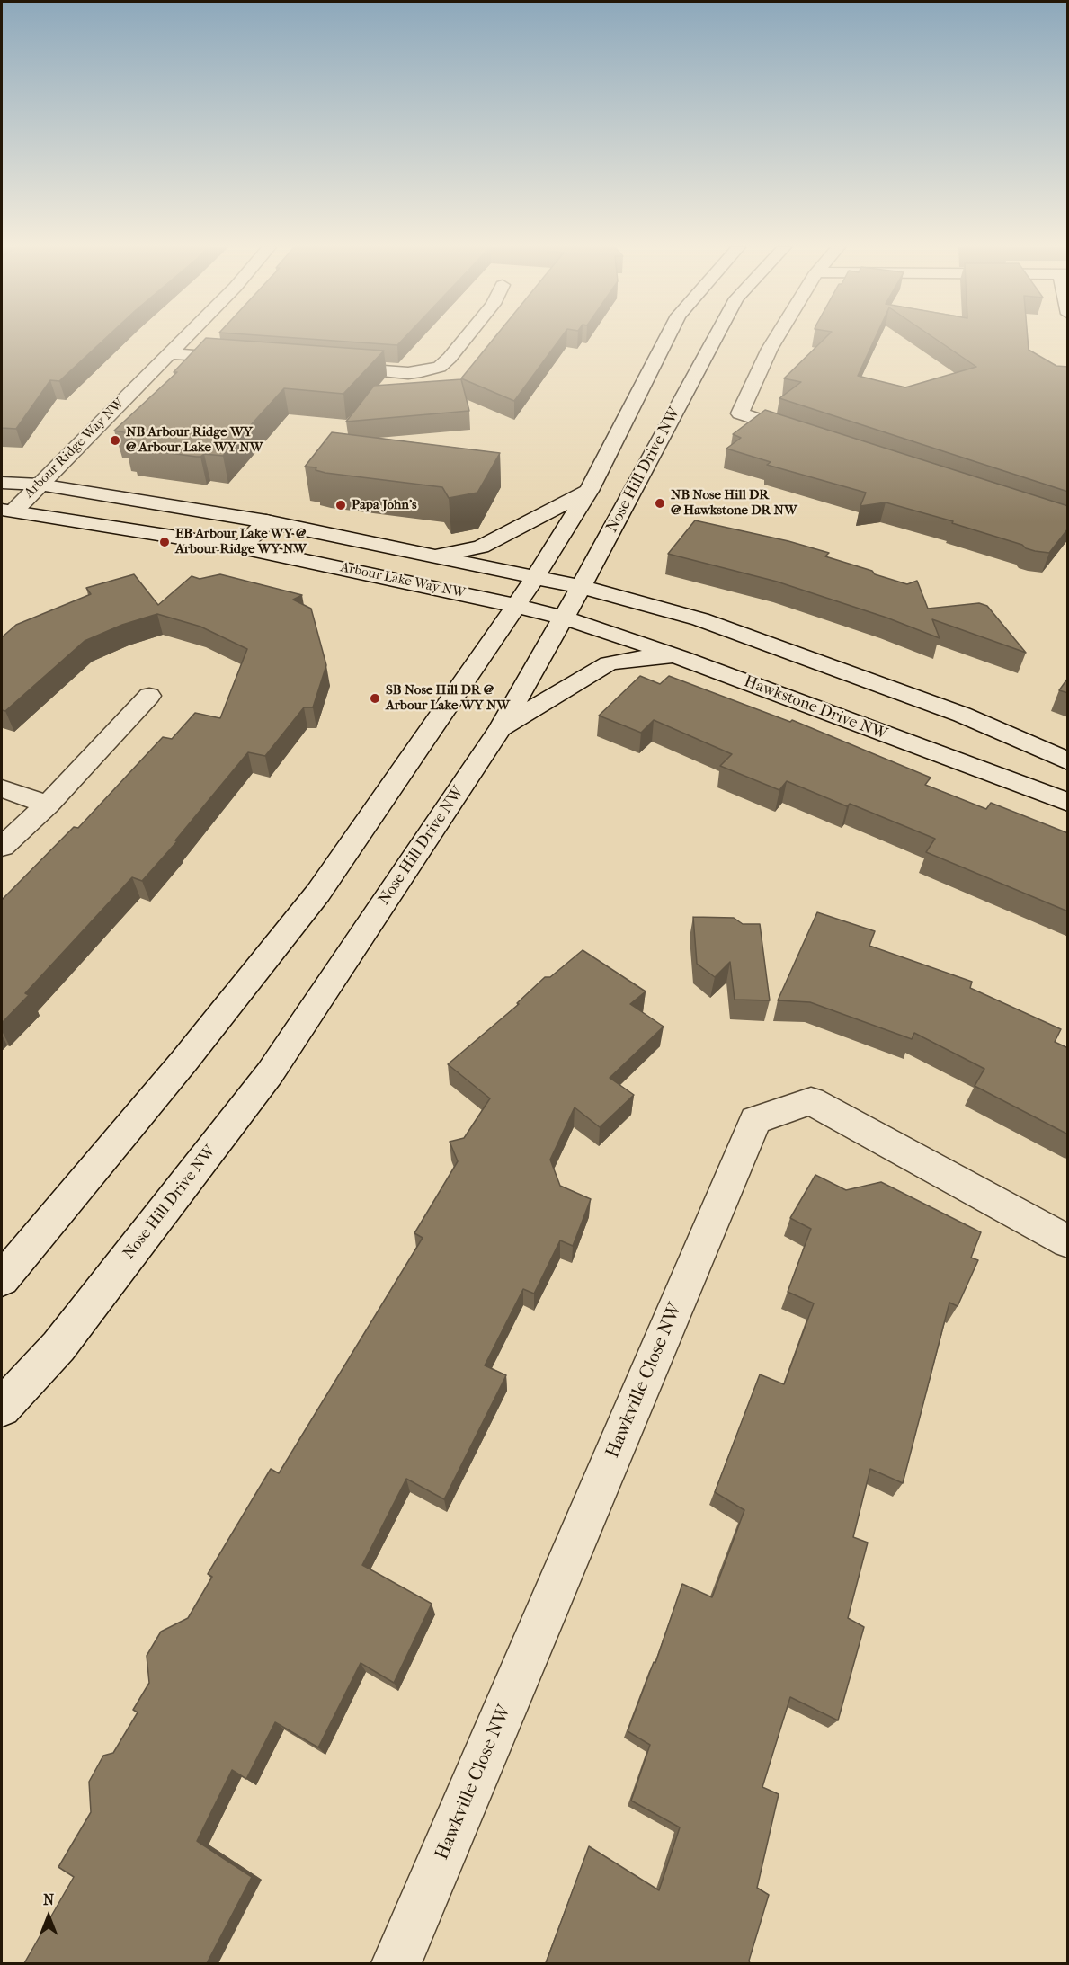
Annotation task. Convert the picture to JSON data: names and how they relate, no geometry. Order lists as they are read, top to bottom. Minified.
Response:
{"streets":{"street":["Arbour Ridge Way NW","Nose Hill Drive NW","Arbour Lake Way NW","Hawkstone Drive NW","Hawkville Close NW"]},"crossings":[["Arbour Ridge Way NW","Arbour Lake Way NW"],["Nose Hill Drive NW","Arbour Lake Way NW"],["Nose Hill Drive NW","Hawkstone Drive NW"],["Arbour Lake Way NW","Hawkstone Drive NW"]],"places":["NB Arbour Ridge WY @ Arbour Lake WY NW","NB Nose Hill DR @ Hawkstone DR NW","Papa John's","EB Arbour Lake WY @ Arbour Ridge WY NW","SB Nose Hill DR @ Arbour Lake WY NW"],"north":"top"}
